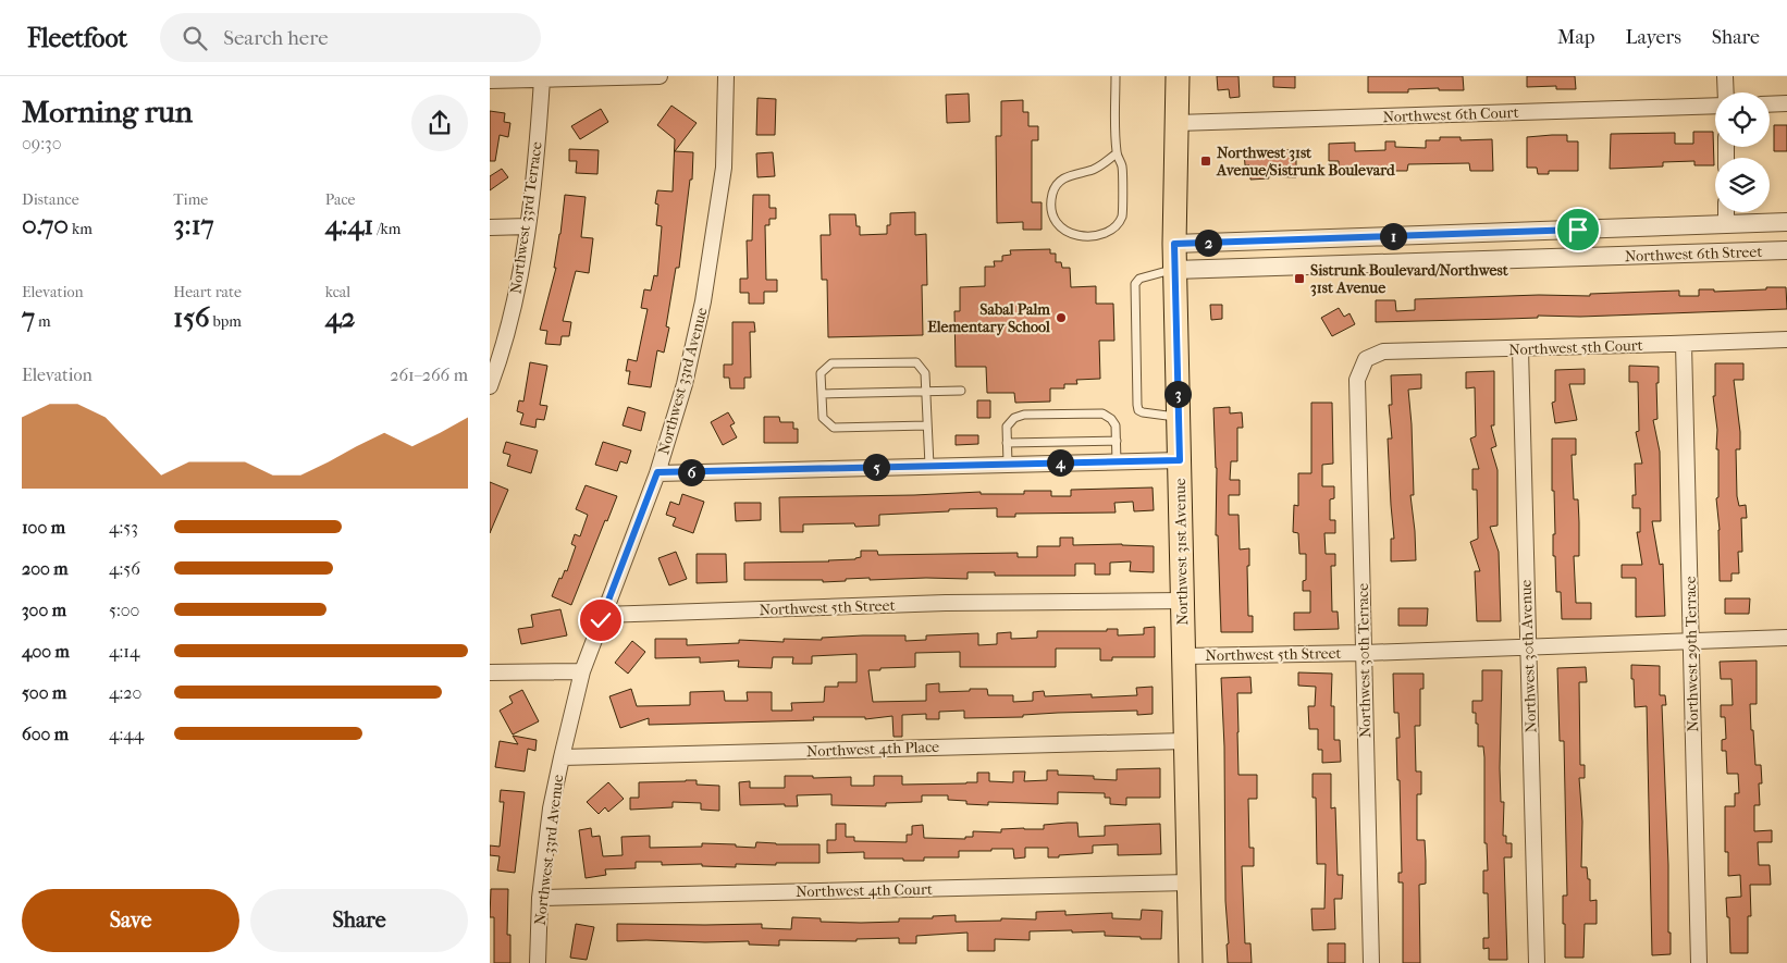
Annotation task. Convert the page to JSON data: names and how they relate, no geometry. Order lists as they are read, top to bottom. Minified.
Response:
{"streets":{"main road":["Northwest 31st Avenue"],"street":["Northwest 6th Court","Northwest 33rd Terrace","Northwest 6th Street","Northwest 5th Court","Northwest 33rd Avenue","Northwest 5th Street","Northwest 29th Terrace","Northwest 30th Avenue","Northwest 30th Terrace","Northwest 4th Place","Northwest 4th Court"]},"crossings":[["Northwest 6th Court","Northwest 31st Avenue"],["Northwest 6th Street","Northwest 31st Avenue"],["Northwest 5th Court","Northwest 29th Terrace"],["Northwest 5th Court","Northwest 30th Avenue"],["Northwest 5th Court","Northwest 30th Terrace"],["Northwest 33rd Avenue","Northwest 5th Street"],["Northwest 33rd Avenue","Northwest 4th Place"],["Northwest 33rd Avenue","Northwest 4th Court"],["Northwest 31st Avenue","Northwest 5th Street"],["Northwest 31st Avenue","Northwest 4th Place"],["Northwest 31st Avenue","Northwest 4th Court"],["Northwest 5th Street","Northwest 29th Terrace"],["Northwest 5th Street","Northwest 30th Avenue"],["Northwest 5th Street","Northwest 30th Terrace"]],"places":{"transit":["Northwest 31st Avenue/Sistrunk Boulevard","Sistrunk Boulevard/Northwest 31st Avenue"],"other":["Sabal Palm Elementary School"]},"page":{"header":"Fleetfoot","search":"Search here","nav":["Map","Layers","Share"],"heading":["Morning run","09:30"],"stats":[["Distance","0.70 km"],["Time","3:17"],["Pace","4:41 /km"],["Elevation","7 m"],["Heart rate","156 bpm"],["kcal","42"]],"pins":["1","2","3","4","5","6"],"chart":["Elevation","261–266 m"],"list":[{"name":"100 m","note":"4:53"},{"name":"200 m","note":"4:56"},{"name":"300 m","note":"5:00"},{"name":"400 m","note":"4:14"},{"name":"500 m","note":"4:20"},{"name":"600 m","note":"4:44"}],"buttons":["Save","Share"]}}
